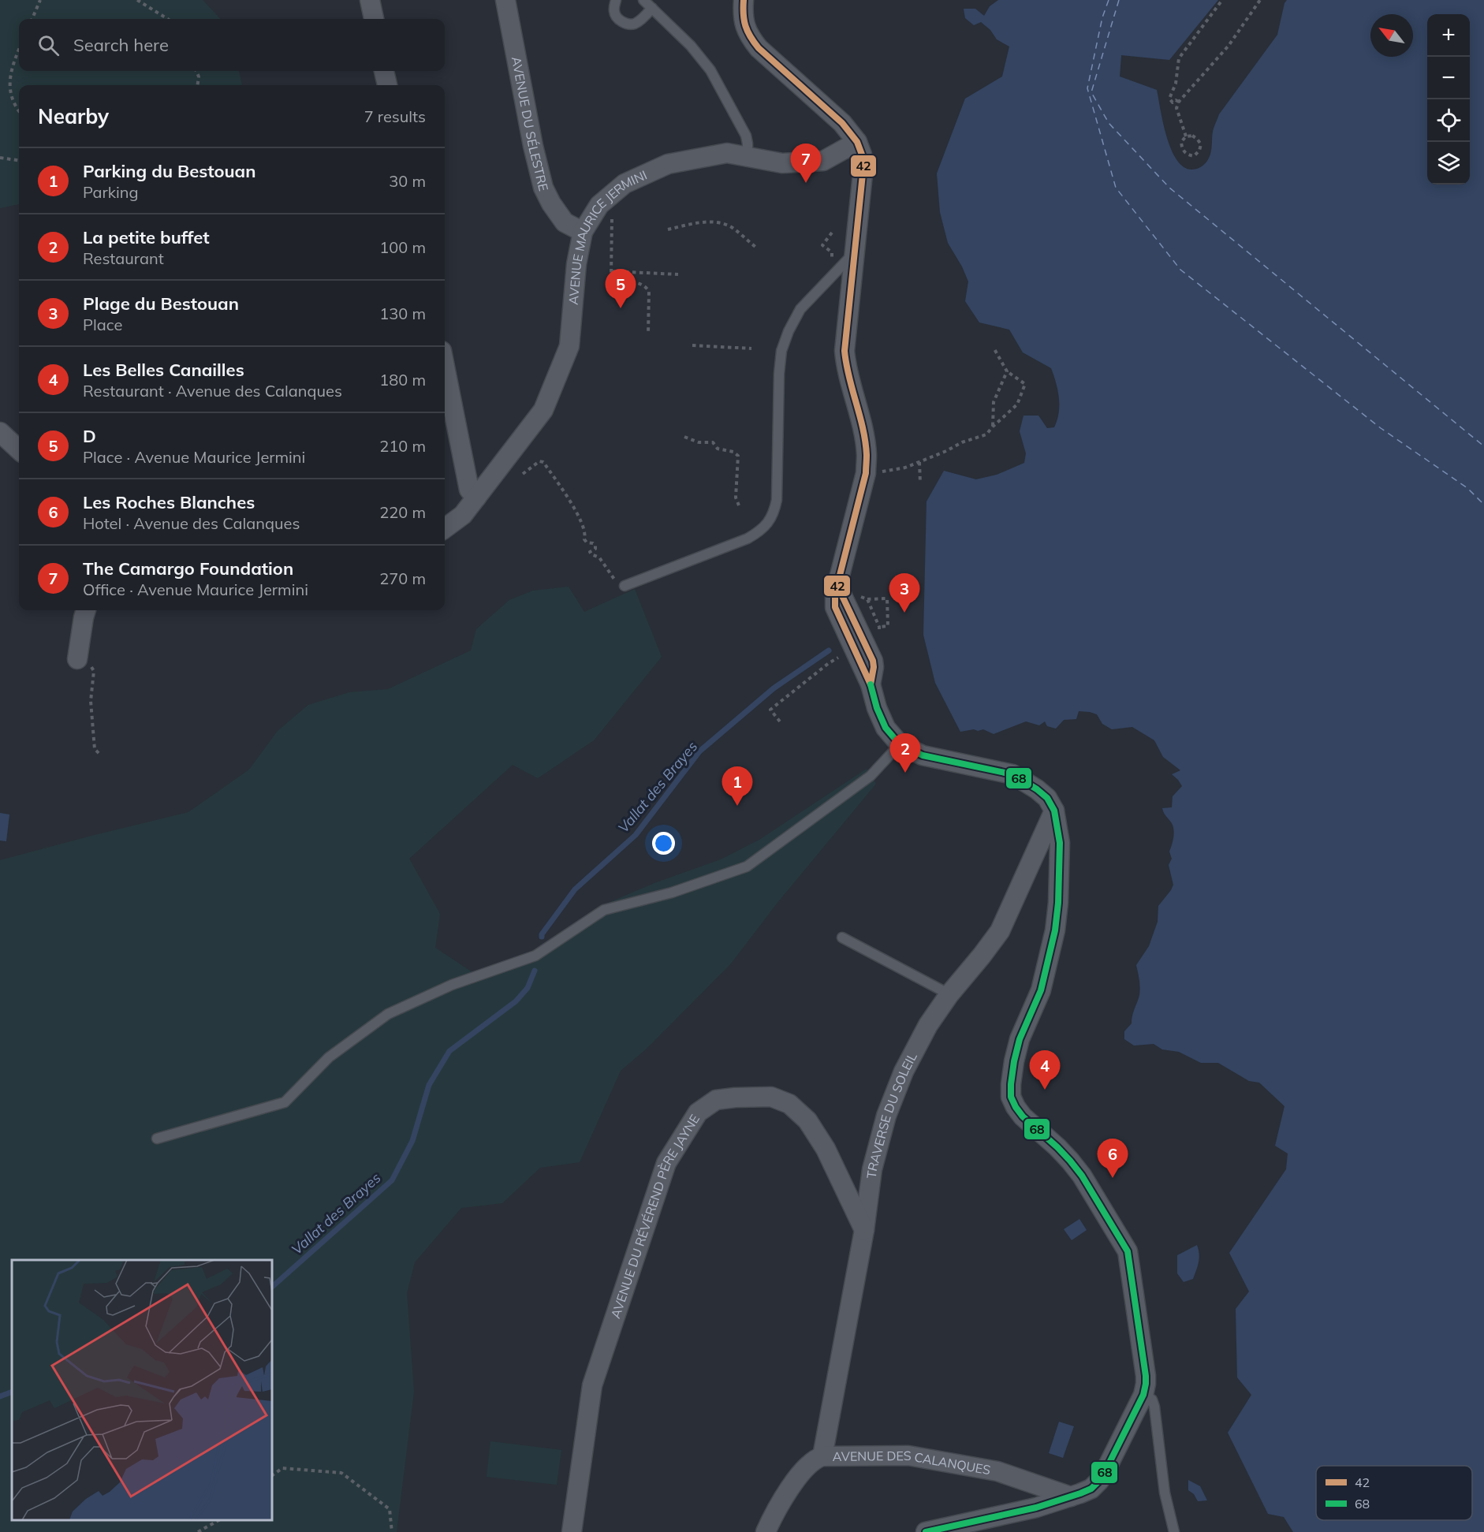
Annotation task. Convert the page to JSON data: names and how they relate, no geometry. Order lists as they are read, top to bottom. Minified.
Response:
{"streets":{"street":["AVENUE DU SÉLESTRE","AVENUE MAURICE JERMINI","TRAVERSE DU SOLEIL","AVENUE DU RÉVÉREND PÈRE JAYNE","AVENUE DES CALANQUES"]},"crossings":[["AVENUE DU SÉLESTRE","AVENUE MAURICE JERMINI"],["TRAVERSE DU SOLEIL","AVENUE DU RÉVÉREND PÈRE JAYNE"],["TRAVERSE DU SOLEIL","AVENUE DES CALANQUES"]],"water":["Vallat des Brayes"],"lines":["transit line 42","transit line 68"],"legend":["42","68"],"north":"top left","page":{"map_buttons":["+","−"],"search":"Search here","heading":["Nearby","7 results"],"pins":["7","5","3","2","1","4","6"],"list":[{"mark":"1","name":"Parking du Bestouan","note":"Parking","value":"30 m"},{"mark":"2","name":"La petite buffet","note":"Restaurant","value":"100 m"},{"mark":"3","name":"Plage du Bestouan","note":"Place","value":"130 m"},{"mark":"4","name":"Les Belles Canailles","note":"Restaurant · Avenue des Calanques","value":"180 m"},{"mark":"5","name":"D","note":"Place · Avenue Maurice Jermini","value":"210 m"},{"mark":"6","name":"Les Roches Blanches","note":"Hotel · Avenue des Calanques","value":"220 m"},{"mark":"7","name":"The Camargo Foundation","note":"Office · Avenue Maurice Jermini","value":"270 m"}]}}
